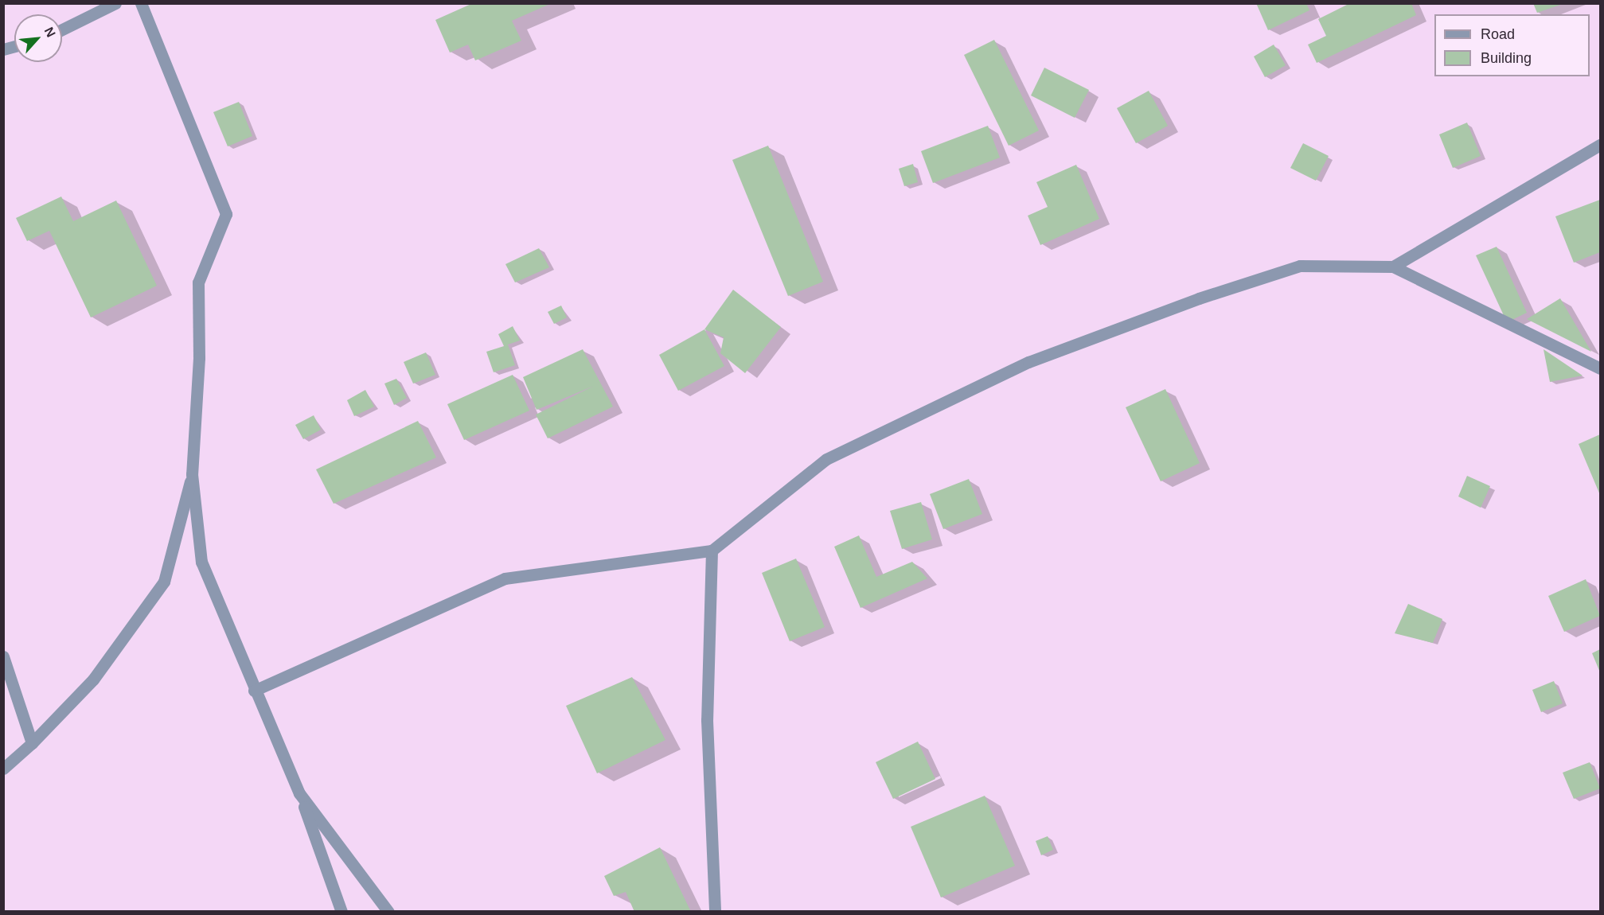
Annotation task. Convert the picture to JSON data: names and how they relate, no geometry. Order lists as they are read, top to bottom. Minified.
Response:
{"legend":["Road","Building"],"north":"top right"}
